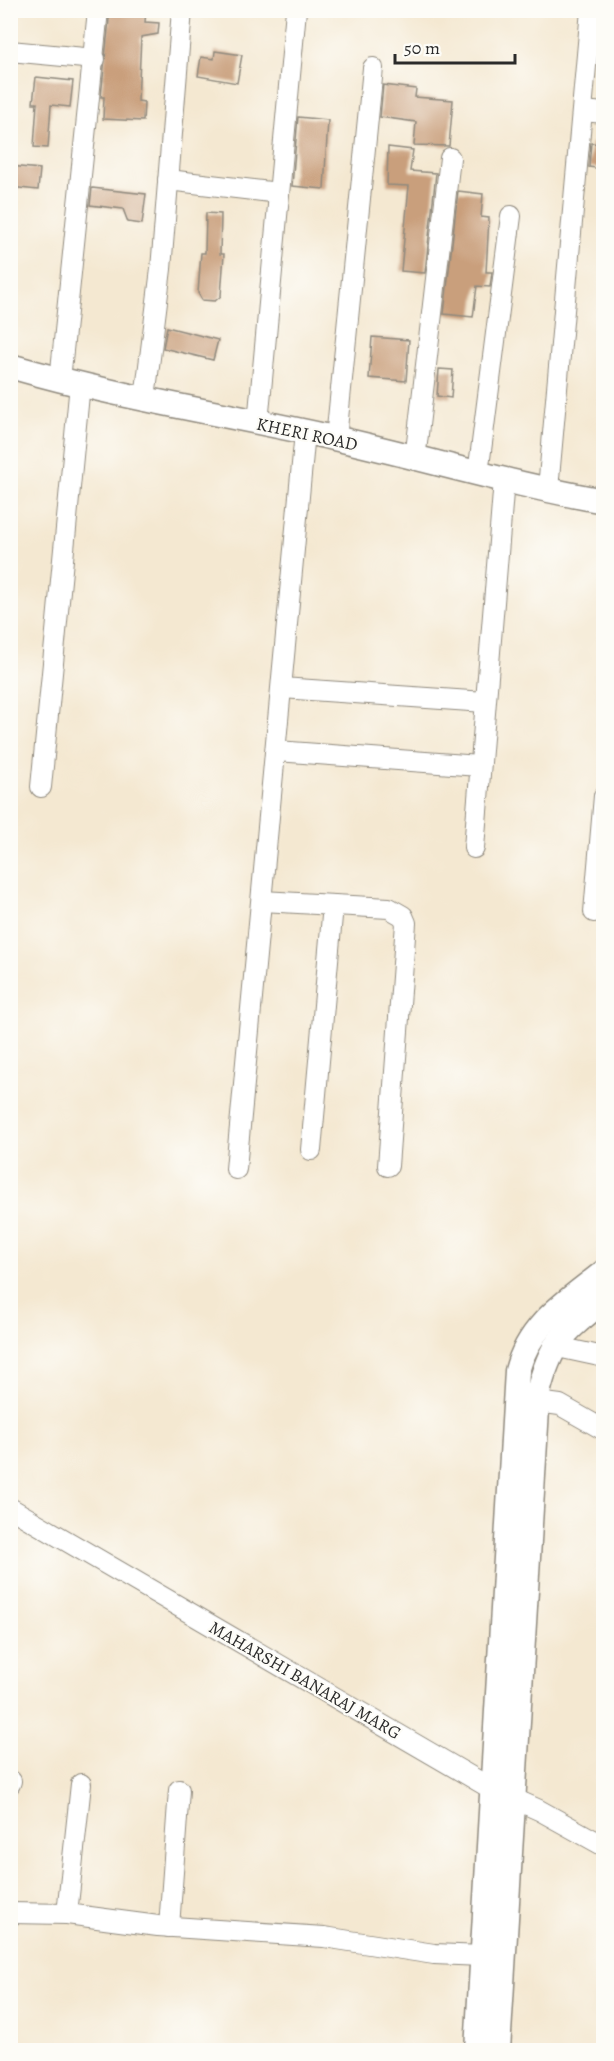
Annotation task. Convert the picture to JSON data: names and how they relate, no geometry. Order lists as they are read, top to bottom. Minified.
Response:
{"streets":{"street":["KHERI ROAD","MAHARSHI BANARAJ MARG"]},"scale_bar":"50 m"}
